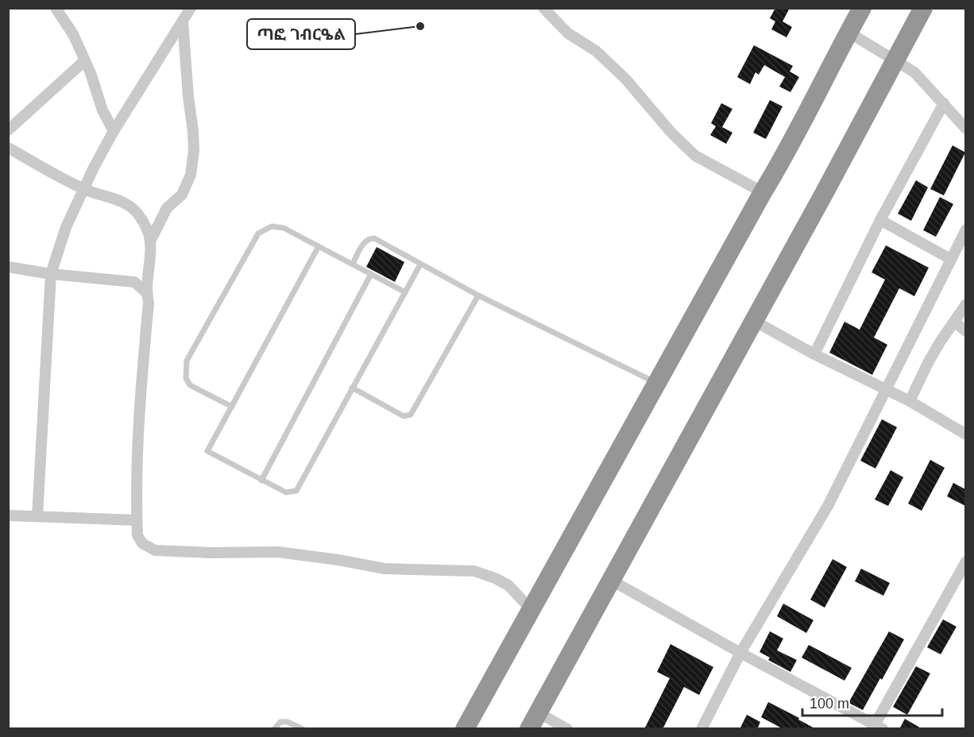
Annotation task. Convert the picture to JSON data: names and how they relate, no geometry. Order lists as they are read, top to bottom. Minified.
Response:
{"places":["ጣፎ ገብርዔል"],"scale_bar":"100 m"}
